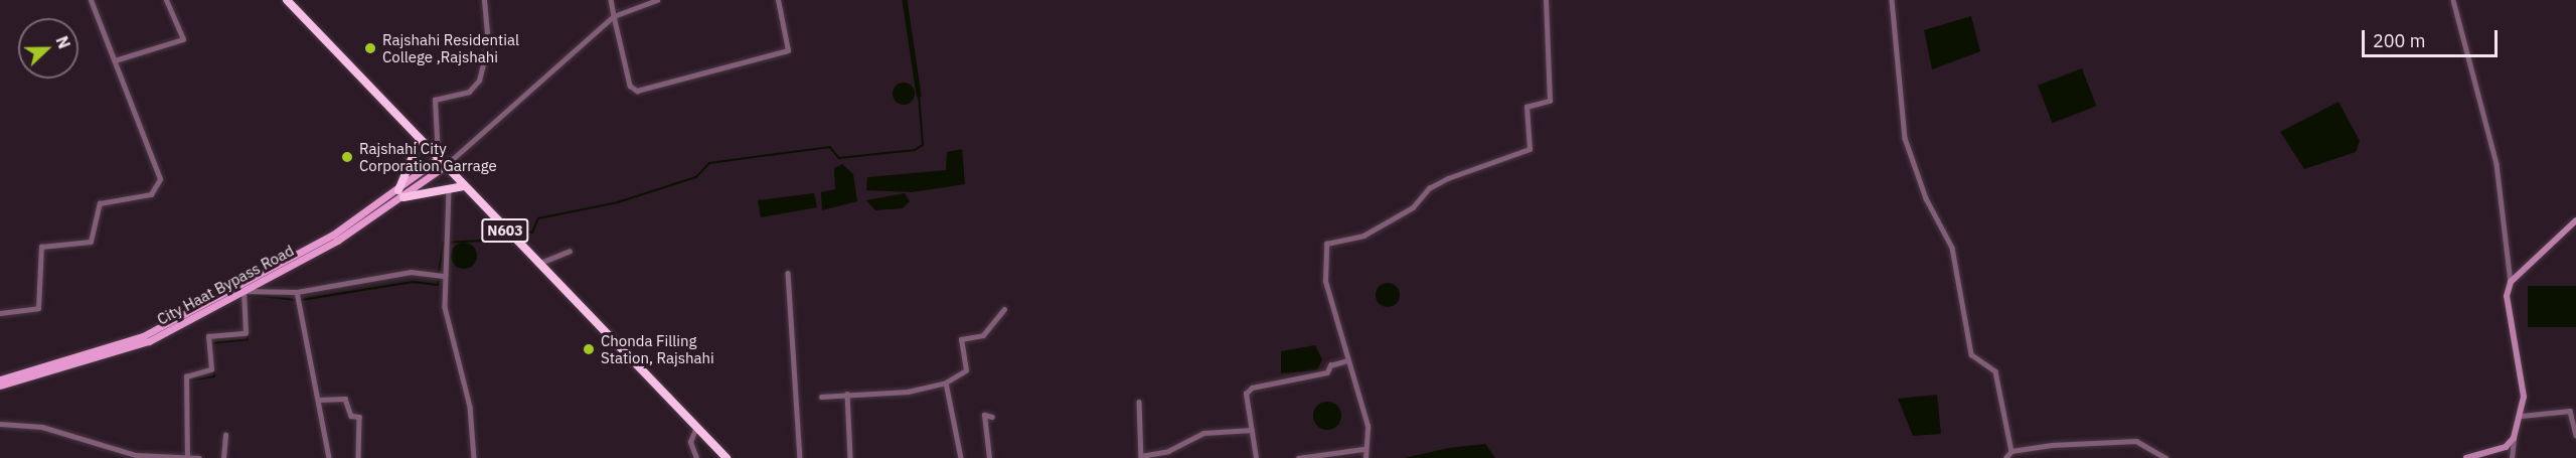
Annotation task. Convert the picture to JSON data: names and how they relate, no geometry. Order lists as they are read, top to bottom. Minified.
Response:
{"streets":{"highway":["N603"],"main road":["City Haat Bypass Road"]},"crossings":[["N603","City Haat Bypass Road"]],"places":["Rajshahi Residential College ,Rajshahi","Rajshahi City Corporation Garrage","Chonda Filling Station, Rajshahi"],"scale_bar":"200 m","north":"right"}
